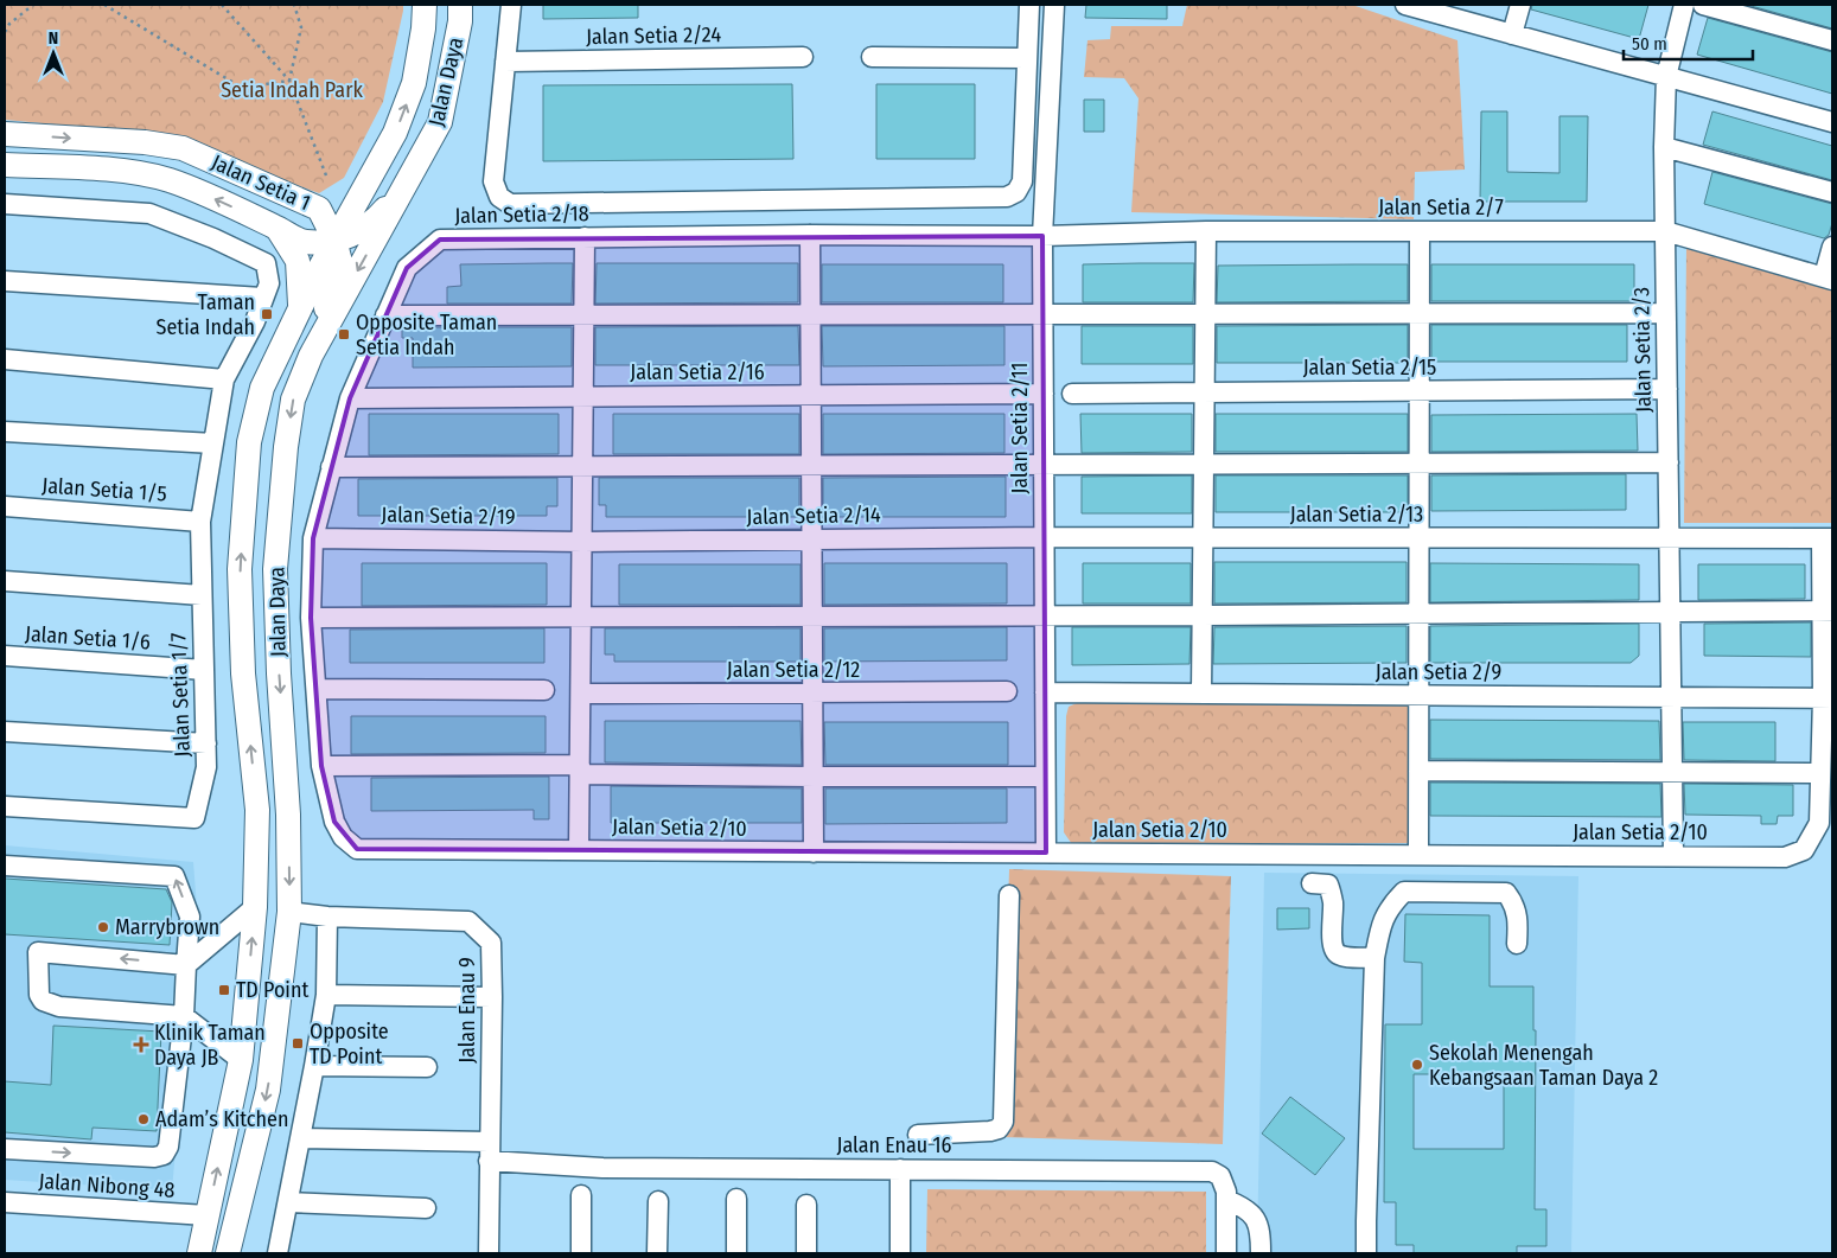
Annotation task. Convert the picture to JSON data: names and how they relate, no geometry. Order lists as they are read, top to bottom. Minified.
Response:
{"streets":{"main road":["Jalan Daya","Jalan Setia 1"],"street":["Jalan Setia 2/24","Jalan Setia 2/7","Jalan Setia 2/18","Jalan Setia 2/3","Jalan Setia 2/15","Jalan Setia 2/16","Jalan Setia 2/11","Jalan Setia 1/5","Jalan Setia 2/13","Jalan Setia 2/19","Jalan Setia 2/14","Jalan Setia 1/6","Jalan Setia 2/12","Jalan Setia 2/9","Jalan Setia 1/7","Jalan Setia 2/10","Jalan Enau 9","Jalan Enau 16","Jalan Nibong 48"]},"crossings":[["Jalan Daya","Jalan Setia 1"],["Jalan Daya","Jalan Enau 9"],["Jalan Daya","Jalan Nibong 48"],["Jalan Setia 2/7","Jalan Setia 2/18"],["Jalan Setia 2/7","Jalan Setia 2/3"],["Jalan Setia 2/7","Jalan Setia 2/11"],["Jalan Setia 2/18","Jalan Setia 2/16"],["Jalan Setia 2/18","Jalan Setia 2/11"],["Jalan Setia 2/18","Jalan Setia 2/19"],["Jalan Setia 2/18","Jalan Setia 2/10"],["Jalan Setia 2/3","Jalan Setia 2/15"],["Jalan Setia 2/3","Jalan Setia 2/13"],["Jalan Setia 2/3","Jalan Setia 2/9"],["Jalan Setia 2/3","Jalan Setia 2/10"],["Jalan Setia 2/16","Jalan Setia 2/11"],["Jalan Setia 2/11","Jalan Setia 2/13"],["Jalan Setia 2/11","Jalan Setia 2/14"],["Jalan Setia 2/11","Jalan Setia 2/9"],["Jalan Setia 2/11","Jalan Setia 2/10"],["Jalan Setia 1/5","Jalan Setia 1/7"],["Jalan Setia 2/13","Jalan Setia 2/14"],["Jalan Setia 2/13","Jalan Setia 2/10"],["Jalan Setia 2/19","Jalan Setia 2/14"],["Jalan Setia 1/6","Jalan Setia 1/7"],["Jalan Setia 2/9","Jalan Setia 2/10"],["Jalan Enau 9","Jalan Enau 16"]],"parks":["Setia Indah Park"],"places":{"transit":["Taman Setia Indah","Opposite Taman Setia Indah","TD Point","Opposite TD Point"],"other":["Marrybrown","Sekolah Menengah Kebangsaan Taman Daya 2","Adam’s Kitchen"],"health":["Klinik Taman Daya JB"]},"scale_bar":"50 m","north":"top"}
